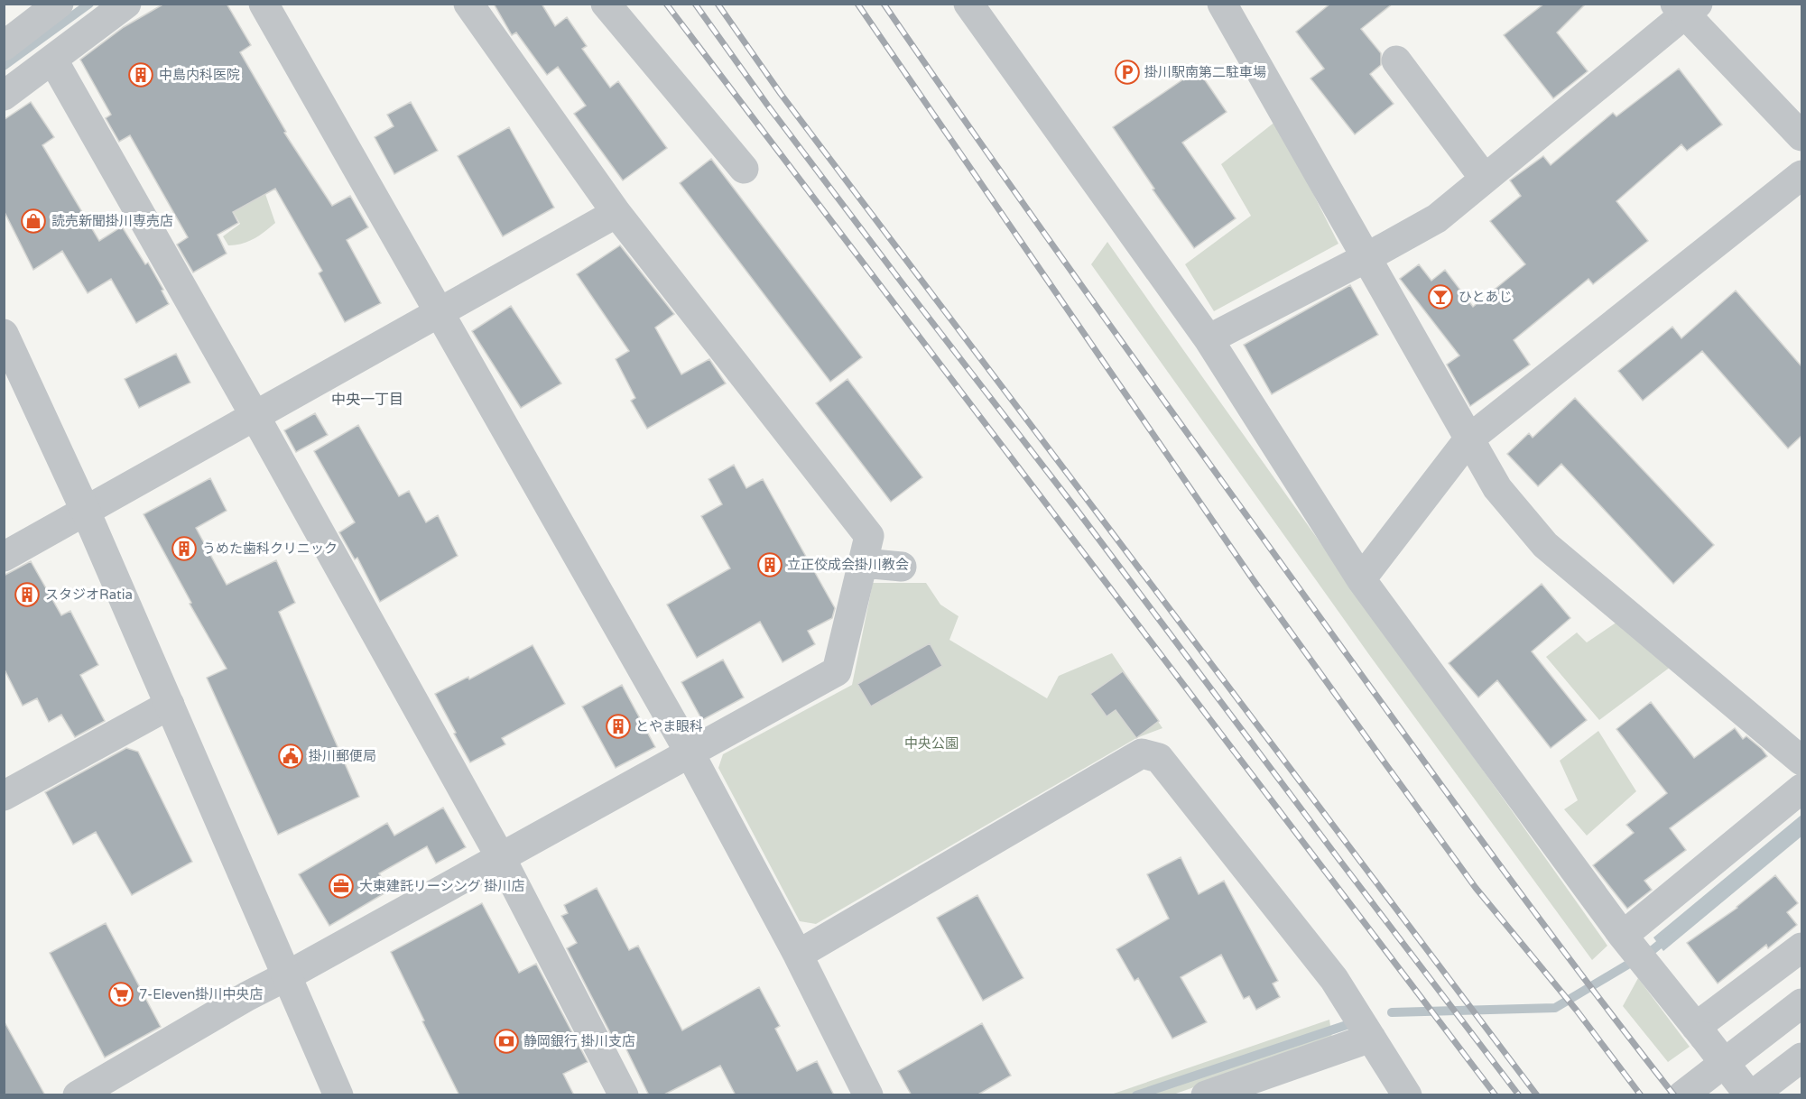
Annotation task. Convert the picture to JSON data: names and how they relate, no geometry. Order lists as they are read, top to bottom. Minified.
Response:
{"districts":["中央一丁目"],"parks":["中央公園"],"places":{"parking":["掛川駅南第二駐車場"],"building":["中島内科医院","うめた歯科クリニック","立正佼成会掛川教会","スタジオRatia","とやま眼科"],"shop":["読売新聞掛川専売店"],"bar":["ひとあじ"],"public building":["掛川郵便局"],"office":["大東建託リーシング 掛川店"],"supermarket":["7-Eleven掛川中央店"],"bank":["静岡銀行 掛川支店"]}}
